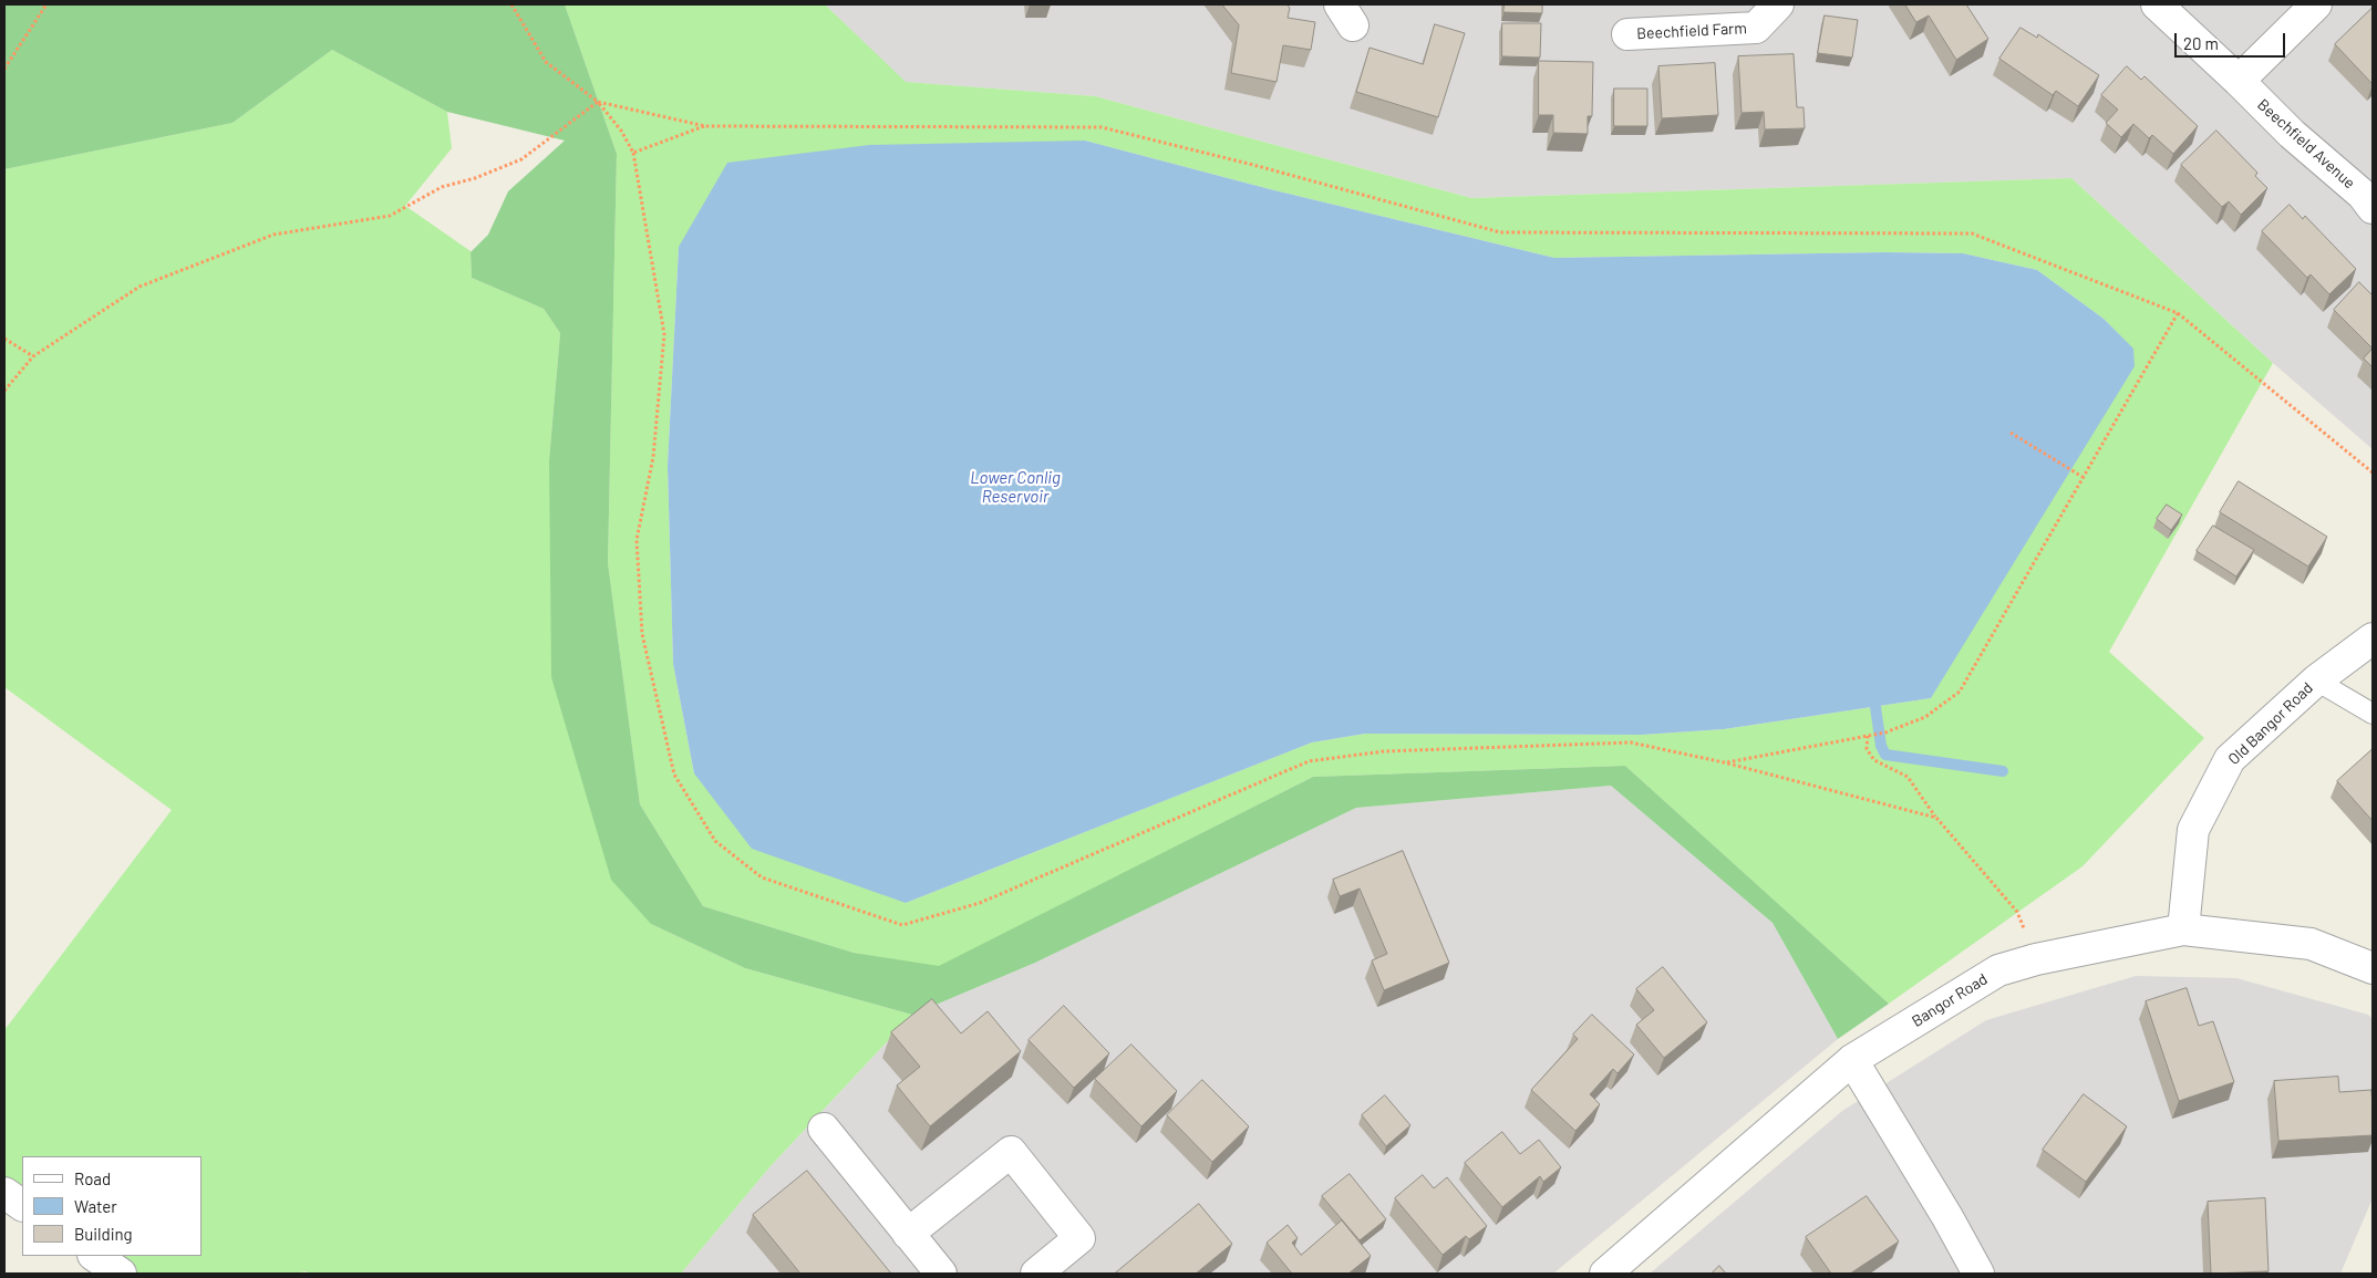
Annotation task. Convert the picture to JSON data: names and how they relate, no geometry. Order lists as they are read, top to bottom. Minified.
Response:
{"streets":{"street":["Beechfield Farm","Beechfield Avenue","Old Bangor Road","Bangor Road"]},"crossings":[["Old Bangor Road","Bangor Road"]],"water":["Lower Conlig Reservoir"],"legend":["Road","Water","Building"],"scale_bar":"20 m"}
